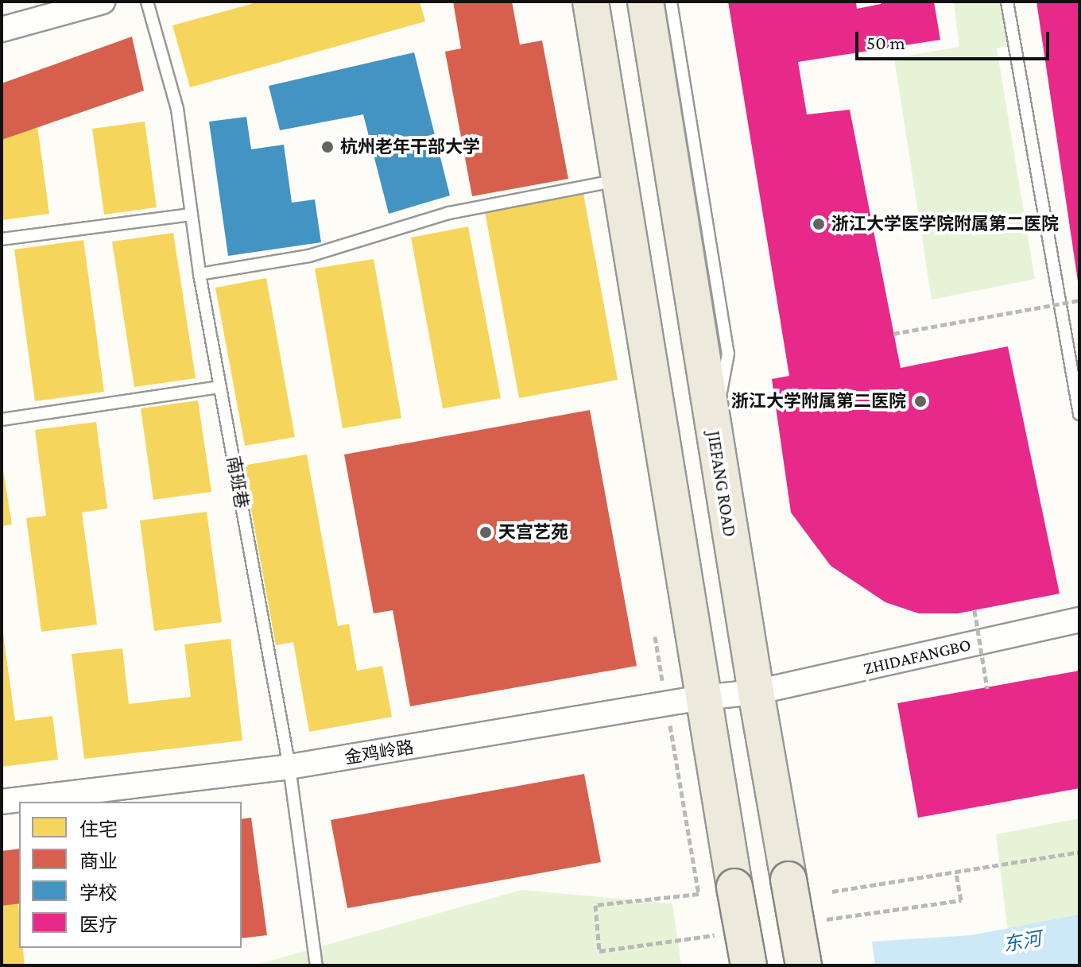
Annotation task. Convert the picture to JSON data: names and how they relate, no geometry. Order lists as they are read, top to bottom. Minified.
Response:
{"streets":{"main road":["JIEFANG ROAD"],"street":["ZHIDAFANGBO","金鸡岭路"],"lane":["南班巷"]},"crossings":[["南班巷","金鸡岭路"],["JIEFANG ROAD","ZHIDAFANGBO"],["JIEFANG ROAD","金鸡岭路"],["ZHIDAFANGBO","金鸡岭路"]],"water":["东河"],"places":["杭州老年干部大学","浙江大学医学院附属第二医院","浙江大学附属第二医院","天宫艺苑"],"legend":["住宅","商业","学校","医疗"],"scale_bar":"50 m"}
